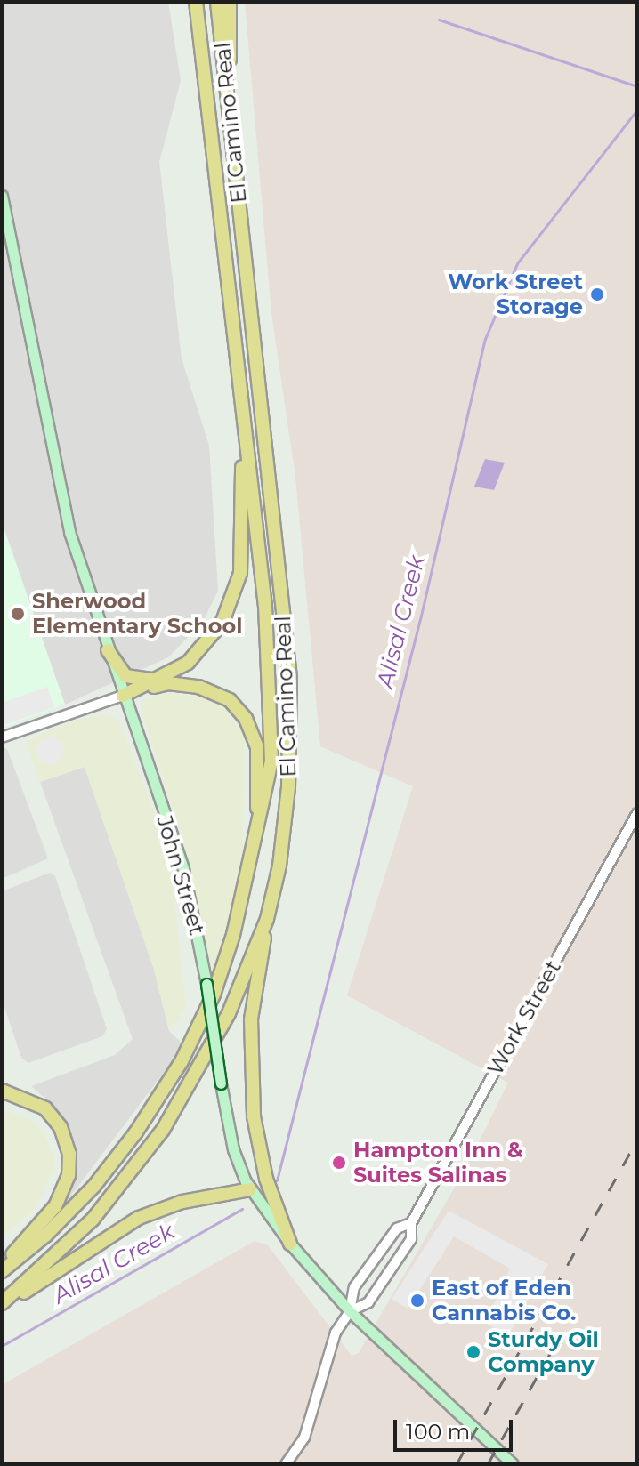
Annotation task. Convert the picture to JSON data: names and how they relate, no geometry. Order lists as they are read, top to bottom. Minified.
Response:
{"streets":{"highway":["El Camino Real"],"main road":["John Street"],"street":["Work Street"]},"crossings":[["John Street","Work Street"]],"water":["Alisal Creek"],"places":["Work Street Storage","Sherwood Elementary School","Hampton Inn & Suites Salinas","East of Eden Cannabis Co.","Sturdy Oil Company"],"scale_bar":"100 m"}
